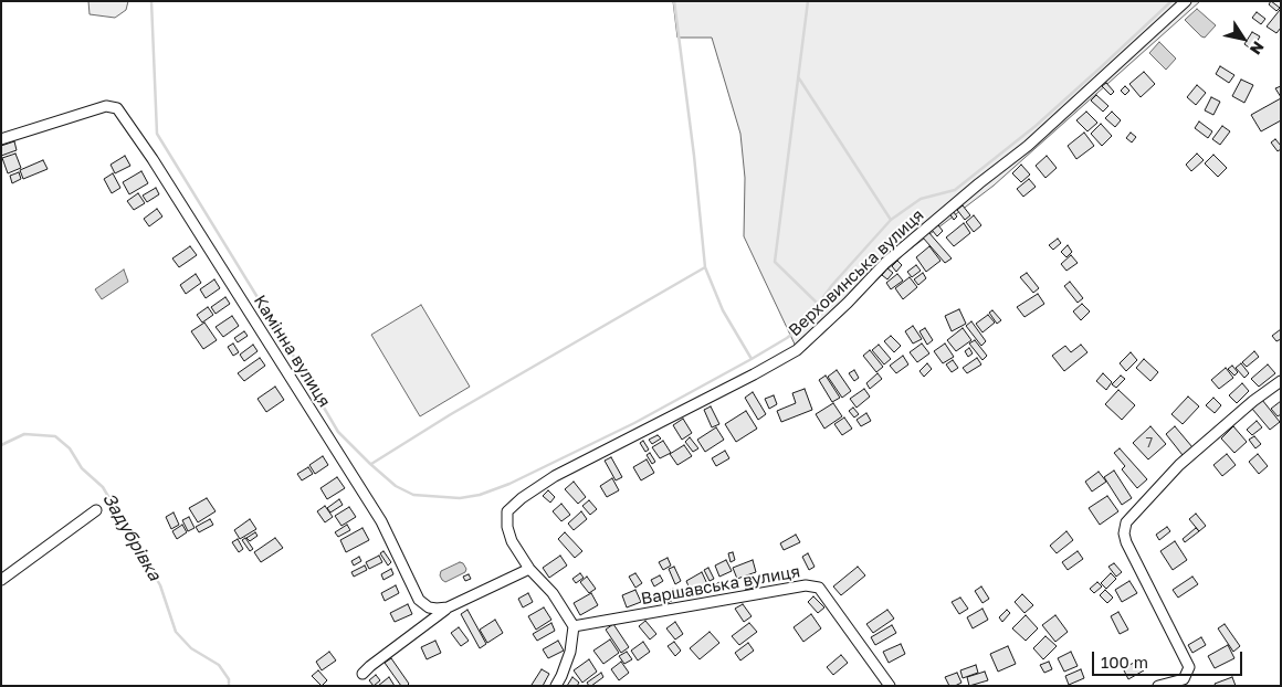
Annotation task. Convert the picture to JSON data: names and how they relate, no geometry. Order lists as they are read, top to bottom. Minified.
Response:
{"streets":{"street":["Верховинська вулиця","Камінна вулиця","Варшавська вулиця"]},"crossings":[["Верховинська вулиця","Варшавська вулиця"]],"water":["Задубрівка"],"house_numbers":["7"],"scale_bar":"100 m","north":"bottom right"}
